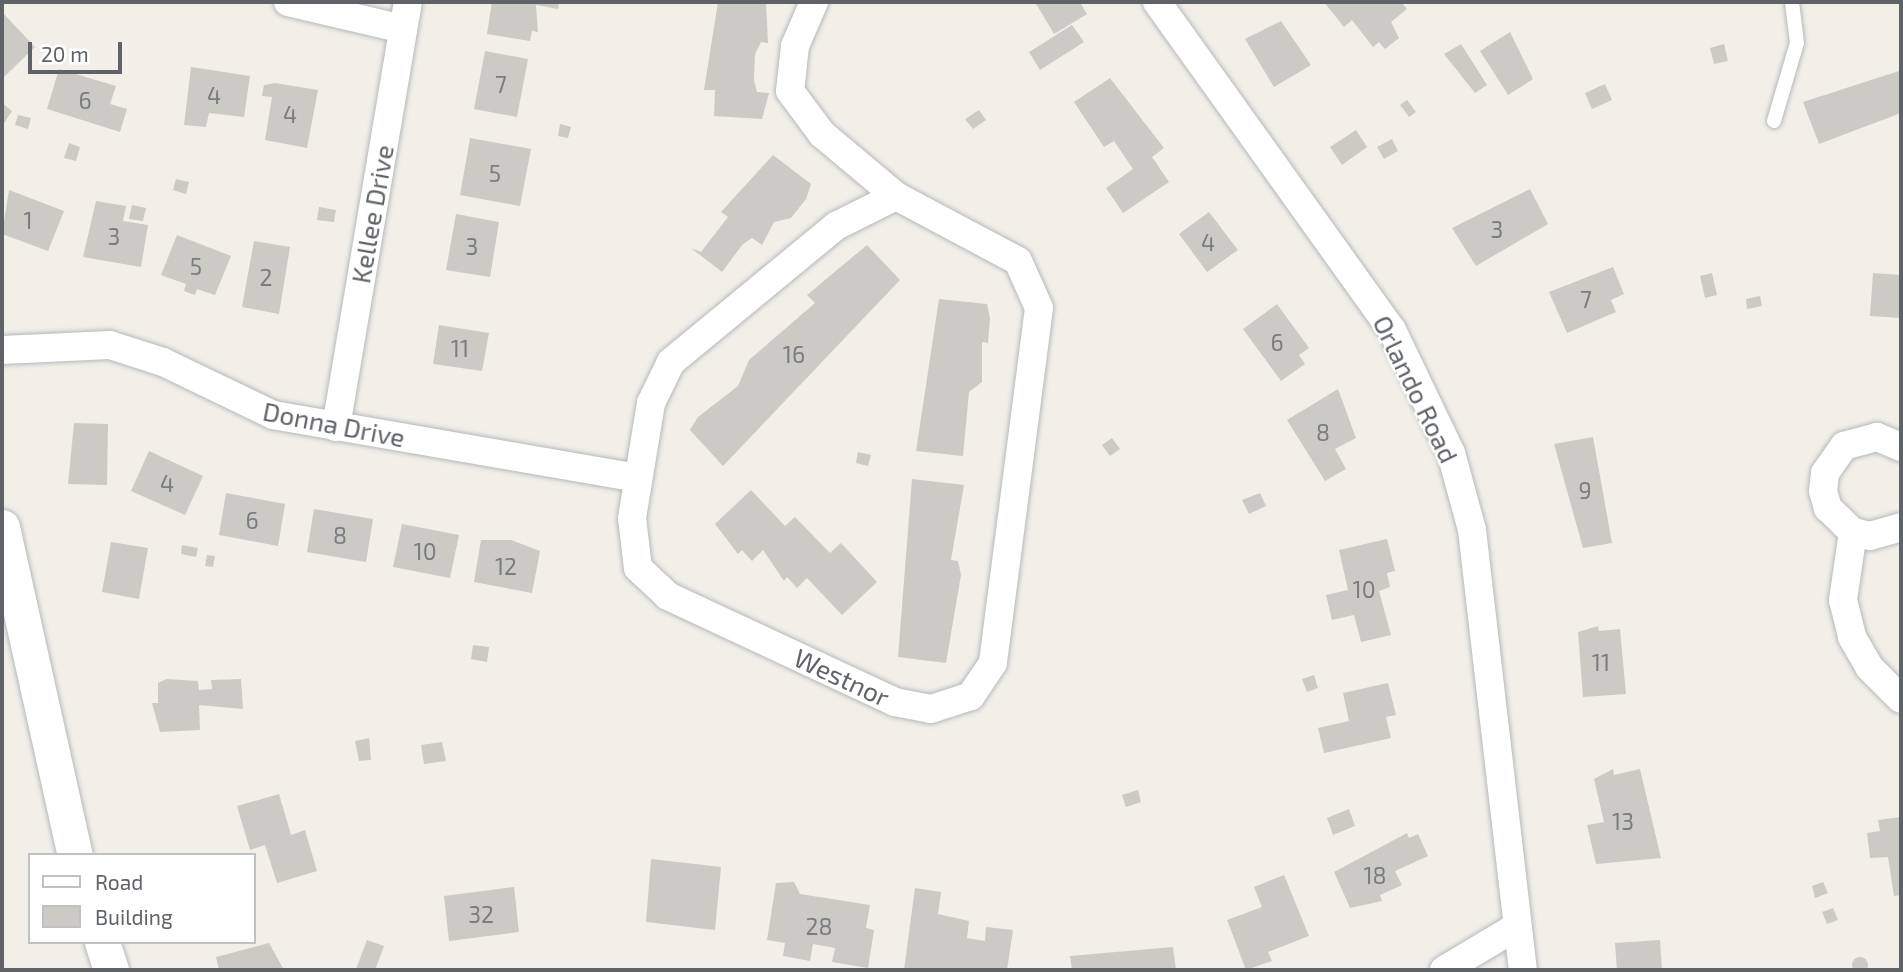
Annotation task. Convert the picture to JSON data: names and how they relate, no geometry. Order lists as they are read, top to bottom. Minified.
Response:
{"streets":{"street":["Kellee Drive","Orlando Road","Donna Drive","Westnor"]},"crossings":[["Kellee Drive","Donna Drive"],["Donna Drive","Westnor"]],"house_numbers":["7","4","6","4","5","1","3","3","4","3","5","2","7","6","11","16","8","4","9","6","8","10","12","10","11","13","18","32","28"],"legend":["Road","Building"],"scale_bar":"20 m"}
